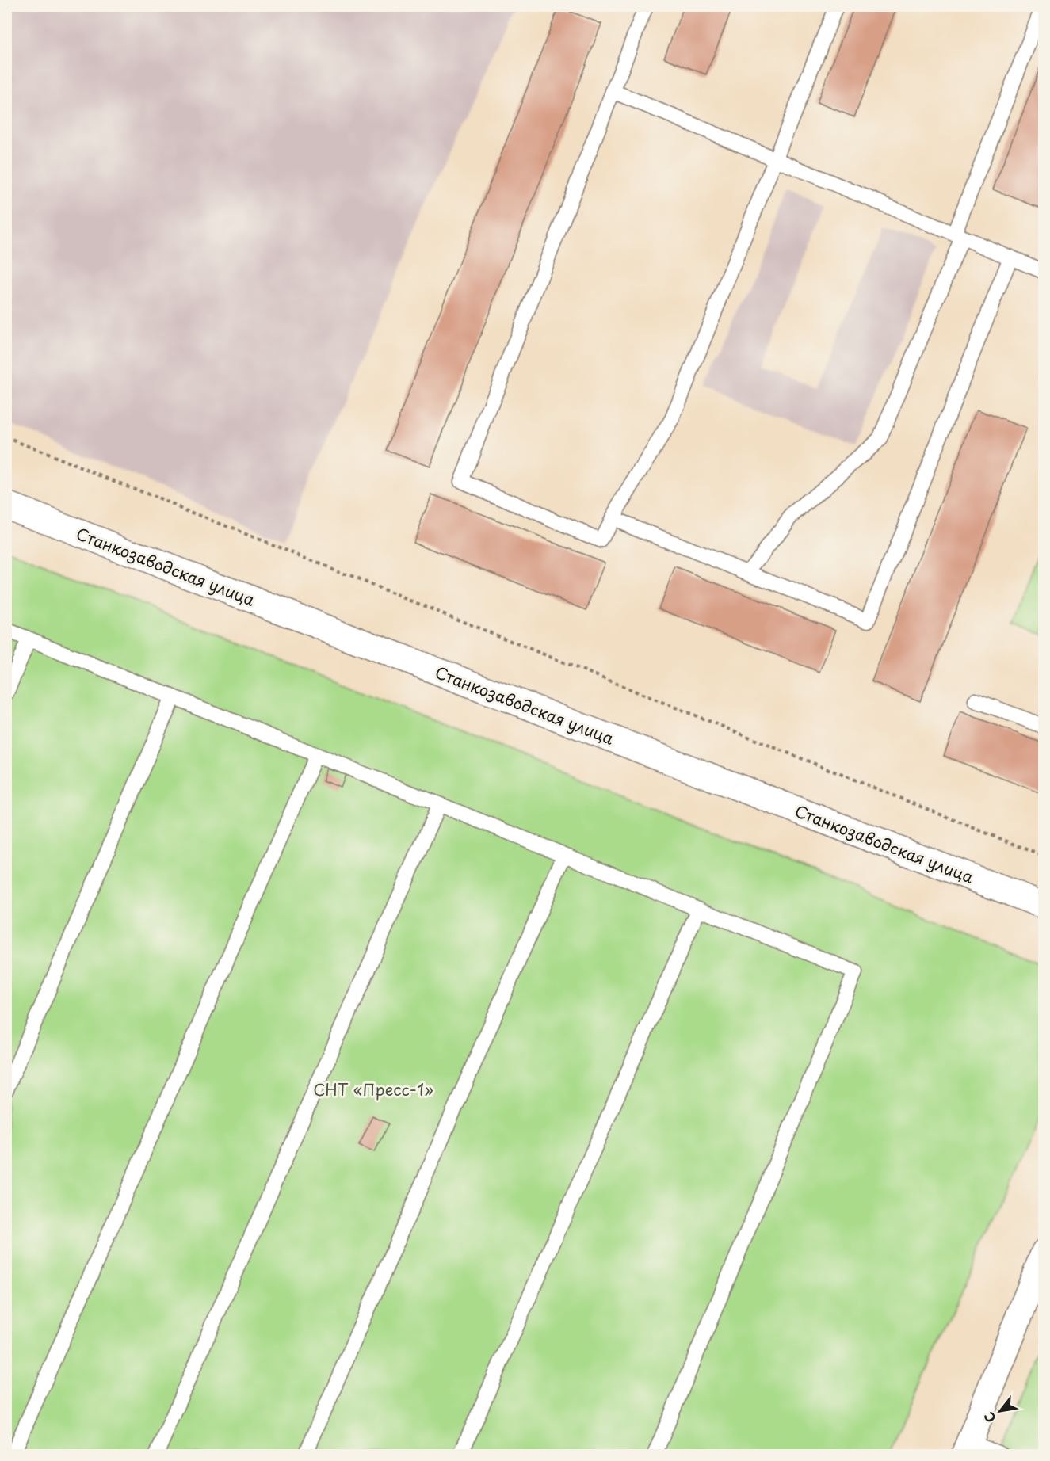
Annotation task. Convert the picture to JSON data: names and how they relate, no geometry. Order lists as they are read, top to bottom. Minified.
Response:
{"streets":{"street":["Станкозаводская улица"]},"parks":["СНТ «Пресс-1»"],"north":"bottom left"}
